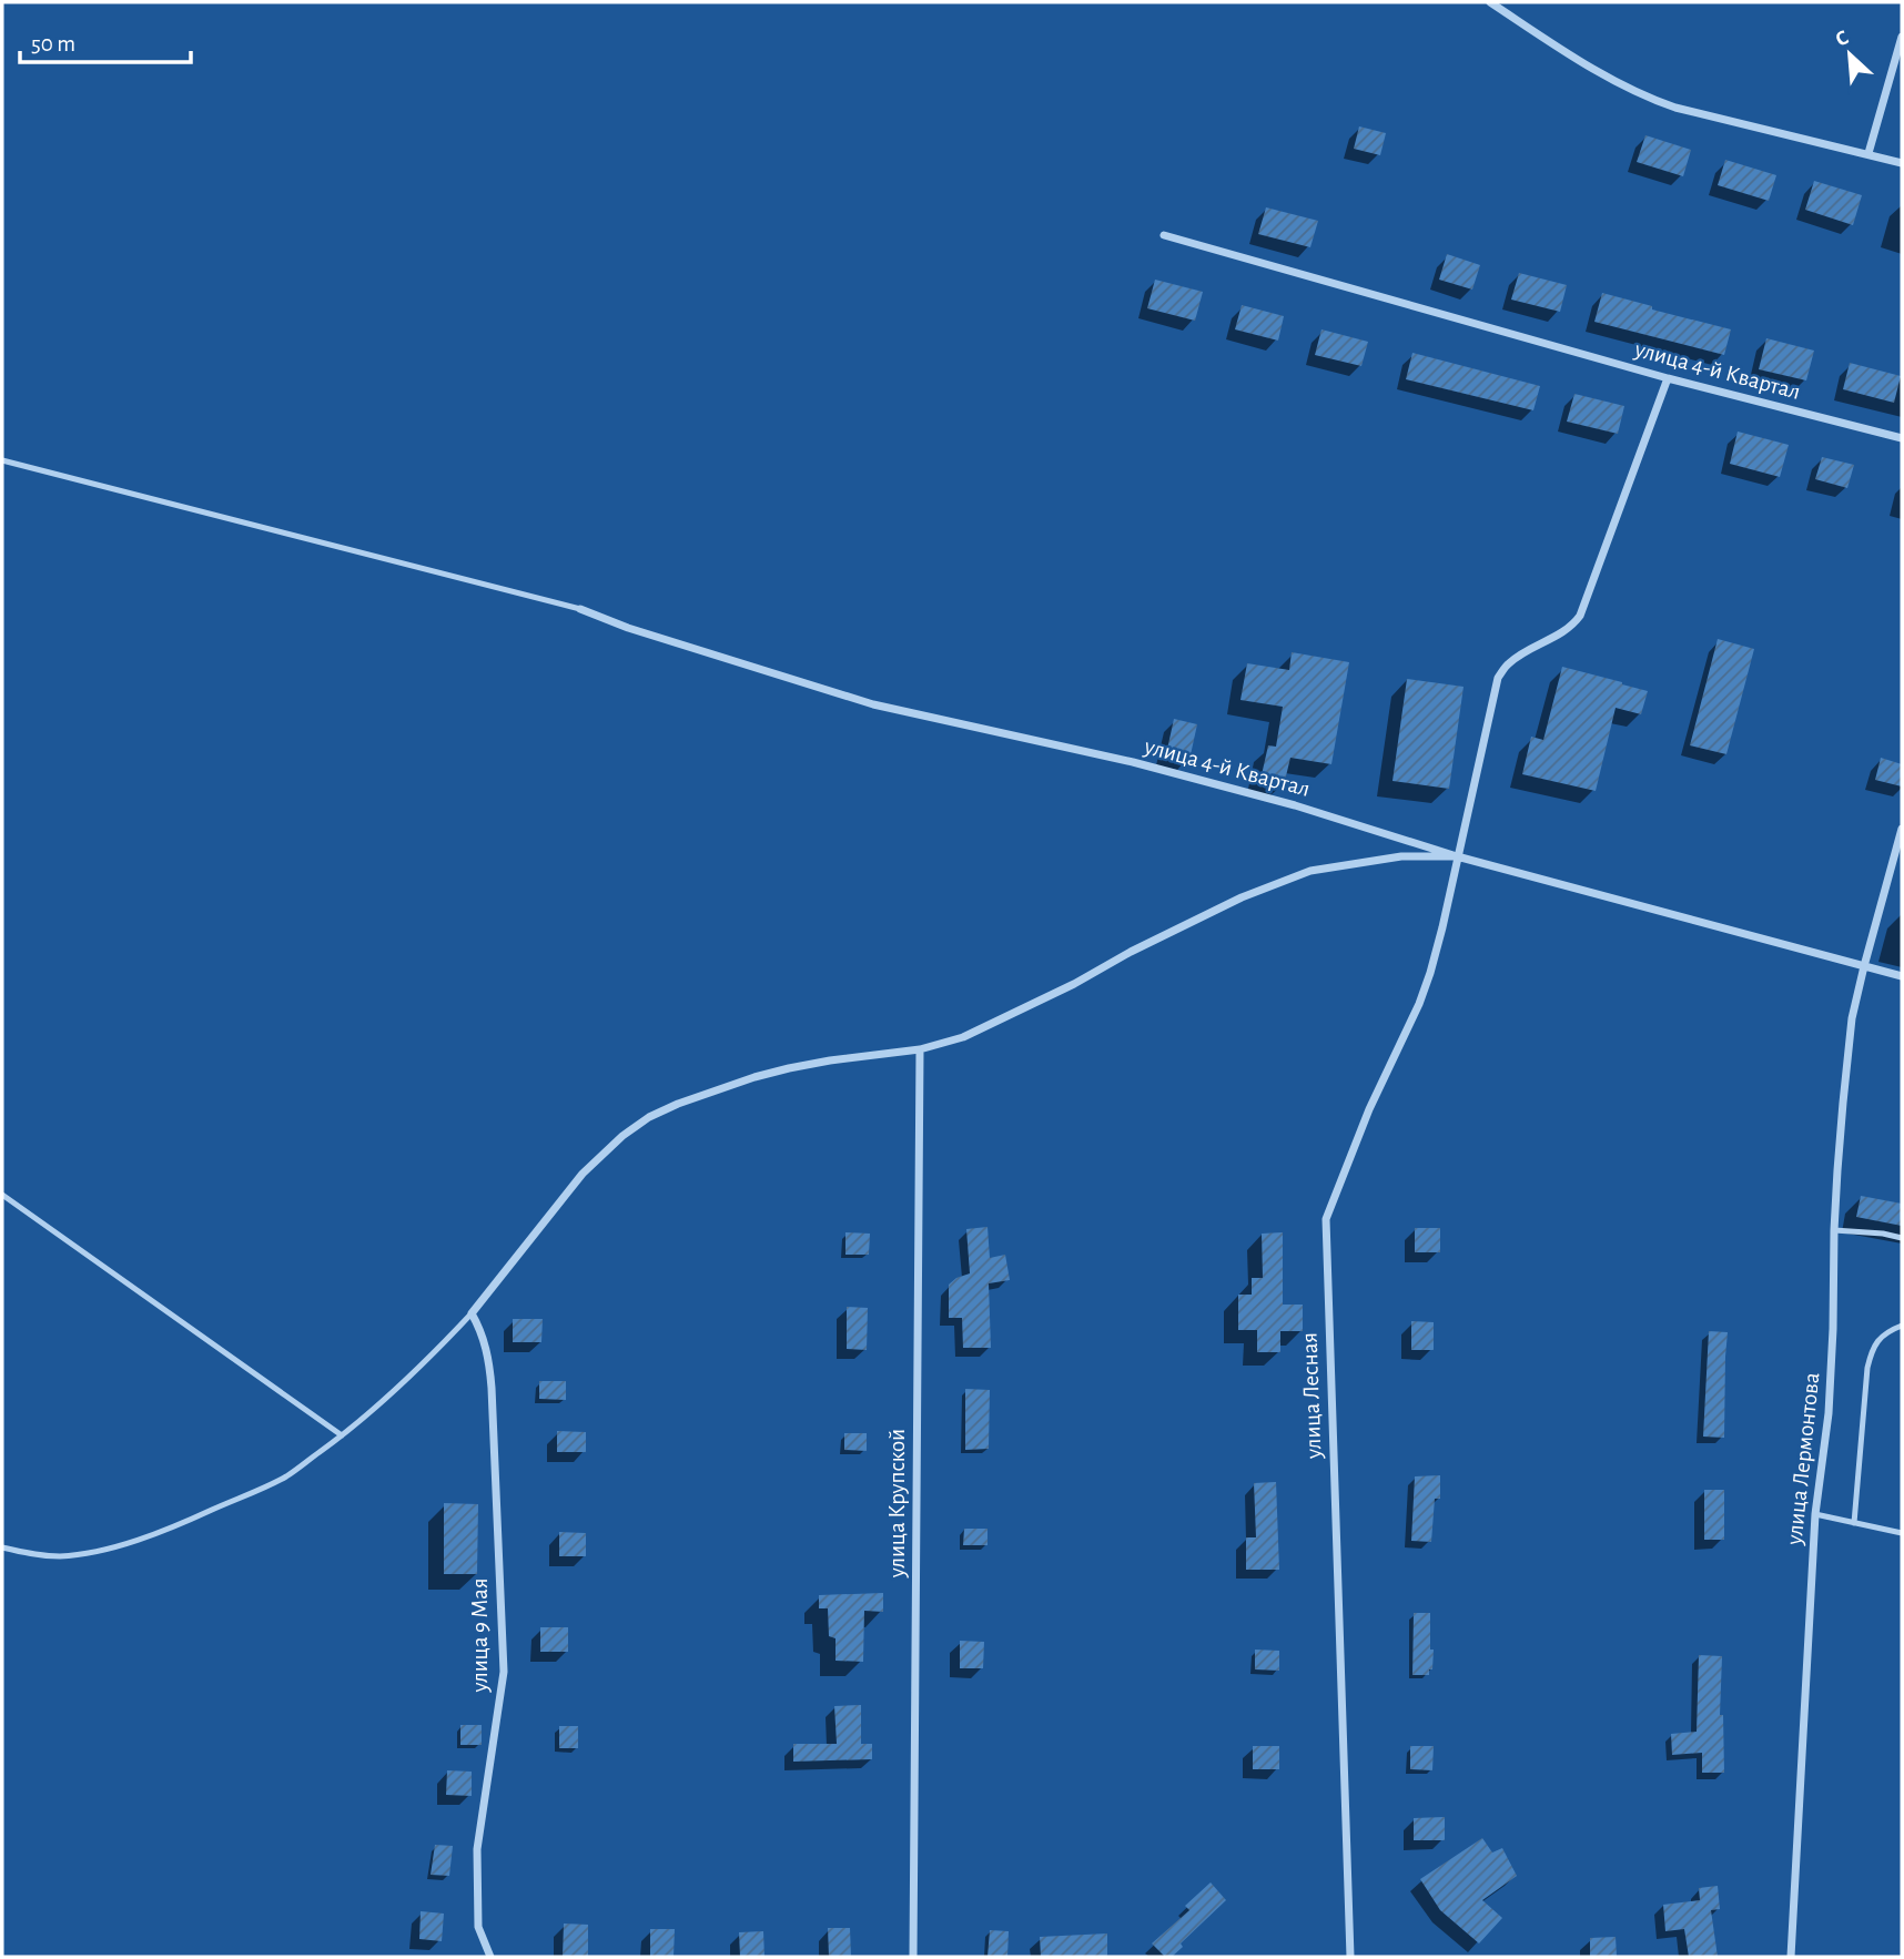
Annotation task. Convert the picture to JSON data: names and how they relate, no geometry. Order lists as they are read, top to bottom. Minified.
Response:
{"streets":{"street":["улица 4-й Квартал","улица Лесная","улица Лермонтова","улица Крупской","улица 9 Мая"]},"crossings":[["улица 4-й Квартал","улица Лесная"],["улица 4-й Квартал","улица Лермонтова"]],"scale_bar":"50 m","north":"top left"}
